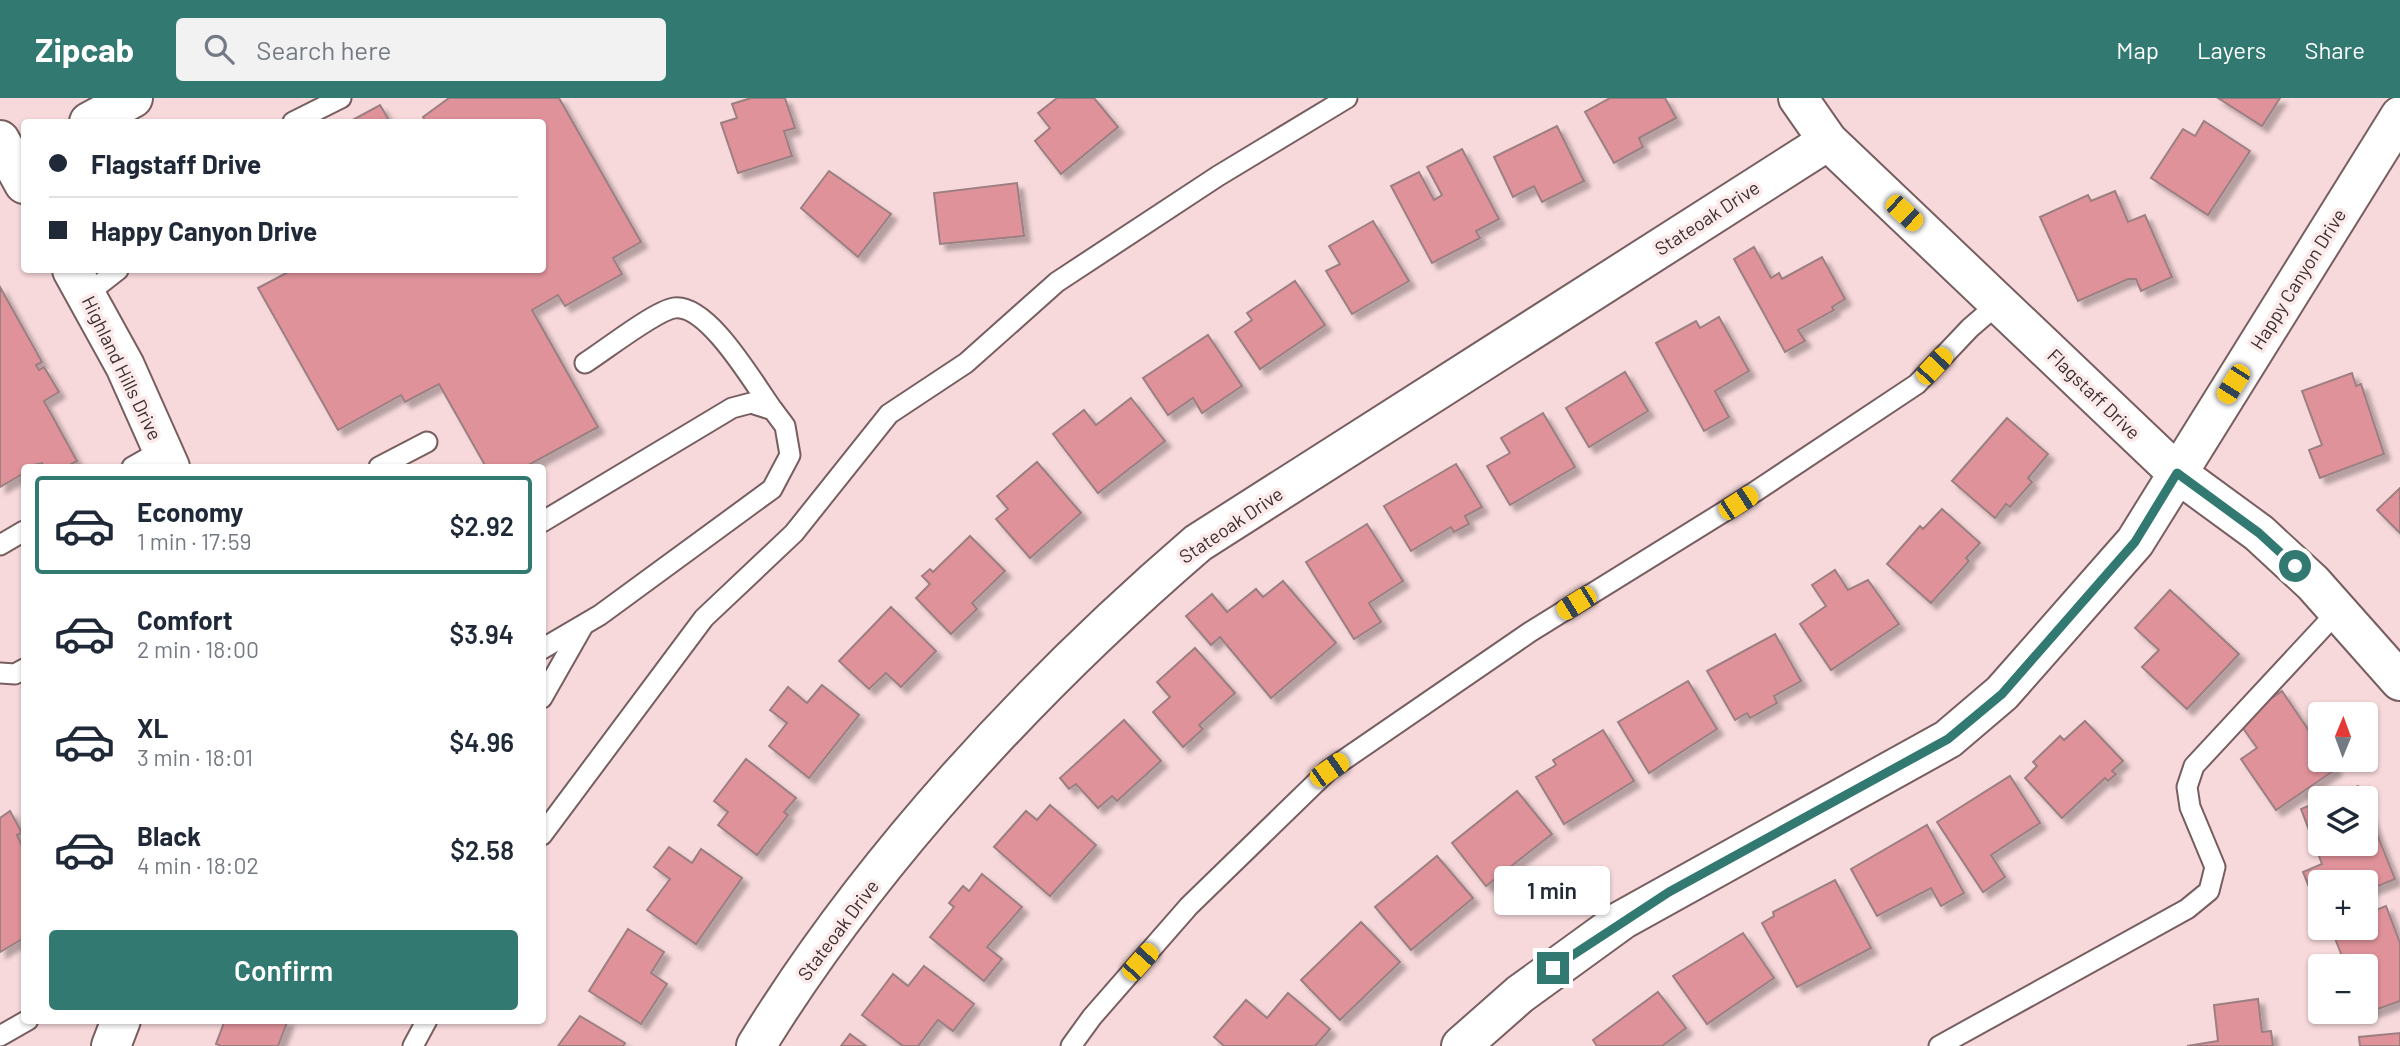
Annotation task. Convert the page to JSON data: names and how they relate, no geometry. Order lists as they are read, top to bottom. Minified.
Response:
{"streets":{"street":["Stateoak Drive","Happy Canyon Drive","Highland Hills Drive","Flagstaff Drive"]},"crossings":[["Stateoak Drive","Flagstaff Drive"],["Happy Canyon Drive","Flagstaff Drive"]],"north":"top","page":{"header":"Zipcab","search":"Search here","nav":["Map","Layers","Share"],"banner":["Flagstaff Drive","Happy Canyon Drive"],"list":[{"name":"Economy","note":"1 min · 17:59","value":"$2.92"},{"name":"Comfort","note":"2 min · 18:00","value":"$3.94"},{"name":"XL","note":"3 min · 18:01","value":"$4.96"},{"name":"Black","note":"4 min · 18:02","value":"$2.58"}],"map_buttons":["+","−"],"bubble":"1 min","buttons":"Confirm"}}
